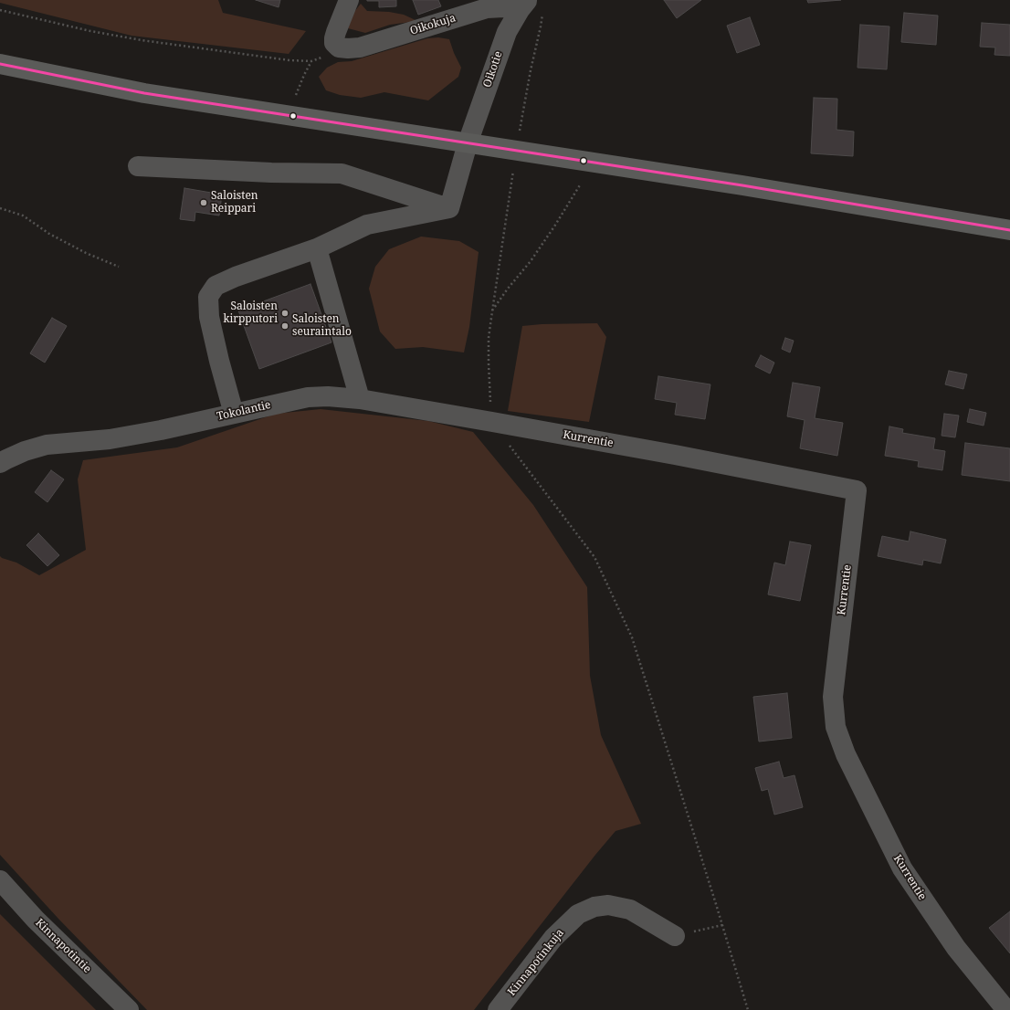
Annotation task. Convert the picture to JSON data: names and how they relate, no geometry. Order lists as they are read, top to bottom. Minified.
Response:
{"streets":{"street":["Oikokuja","Oikotie","Tokolantie","Kurrentie","Kinnapotintie","Kinnapotinkuja"]},"crossings":[["Oikokuja","Oikotie"],["Tokolantie","Kurrentie"]],"places":["Saloisten Reippari","Saloisten kirpputori","Saloisten seuraintalo"]}
